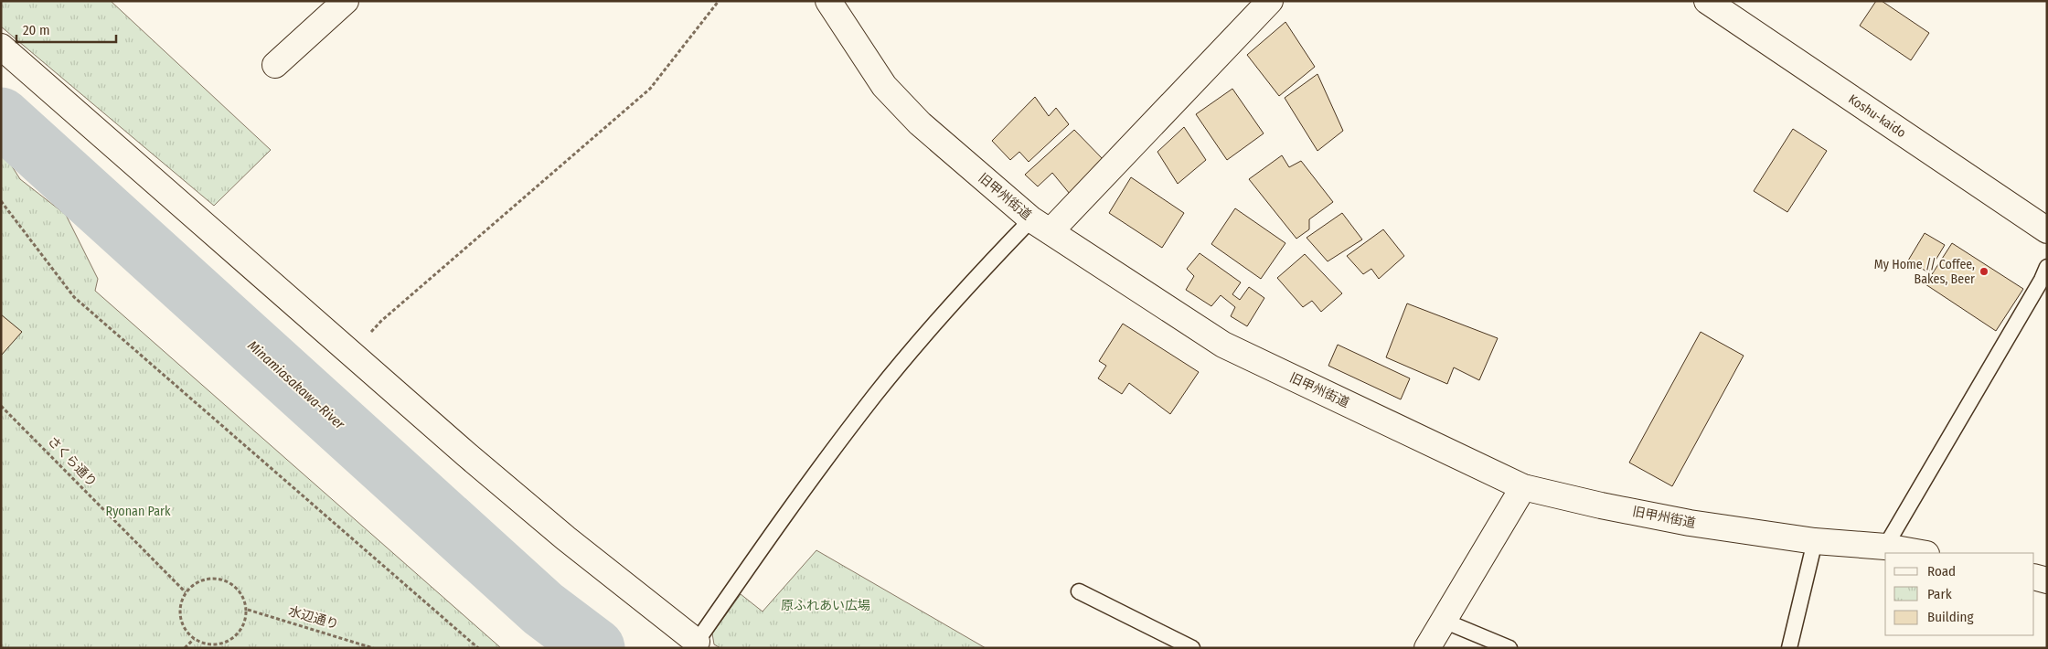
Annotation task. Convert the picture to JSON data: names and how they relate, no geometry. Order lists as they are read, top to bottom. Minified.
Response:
{"streets":{"main road":["Koshu-kaido","旧甲州街道"],"path":["さくら通り","水辺通り"]},"crossings":[["さくら通り","水辺通り"]],"water":["Minamiasakawa-River"],"parks":["Ryonan Park","原ふれあい広場"],"places":["My Home // Coffee, Bakes, Beer"],"legend":["Road","Park","Building"],"scale_bar":"20 m"}
